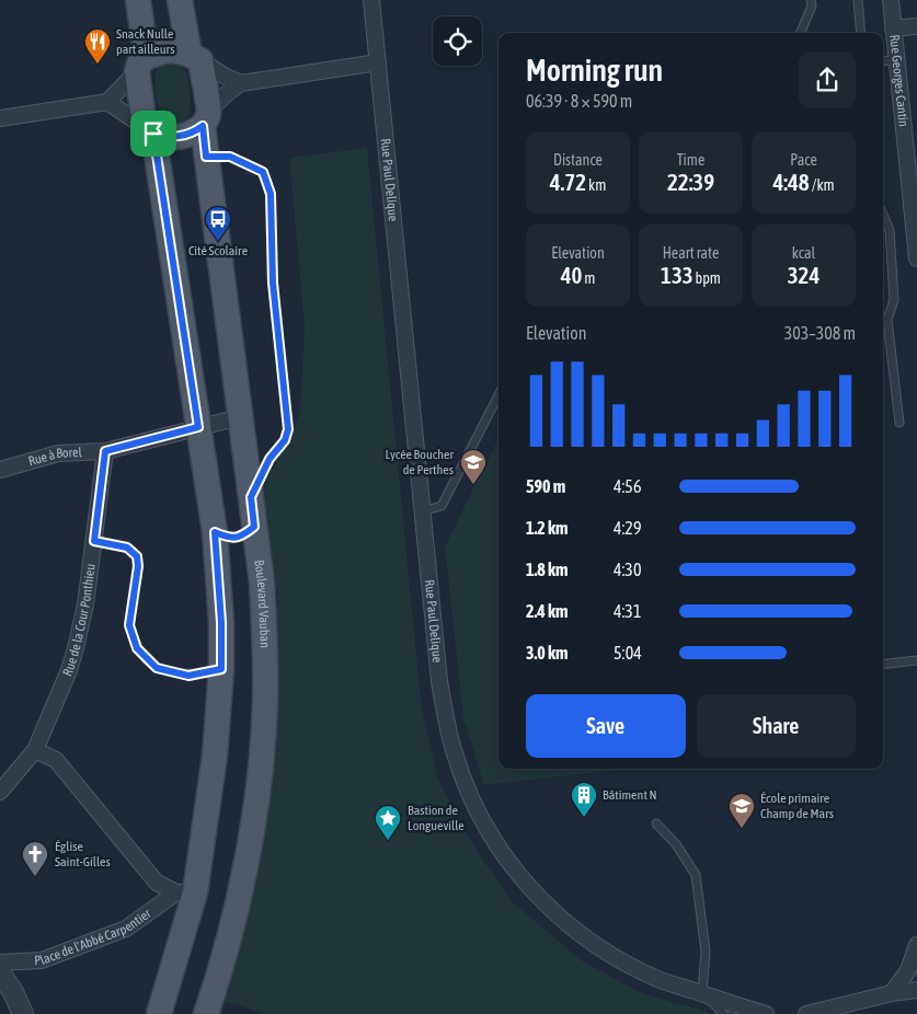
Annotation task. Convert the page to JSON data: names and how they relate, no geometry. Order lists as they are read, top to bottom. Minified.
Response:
{"streets":{"main road":["Boulevard Vauban"],"street":["Rue Georges Cantin","Rue Paul Delique","Rue à Borel","Rue de la Cour Ponthieu","Place de l'Abbé Carpentier"]},"crossings":[["Rue à Borel","Boulevard Vauban"],["Rue à Borel","Rue de la Cour Ponthieu"]],"places":{"restaurant":["Snack Nulle part ailleurs"],"bus stop":["Cité Scolaire"],"school or university":["Lycée Boucher de Perthes","École primaire Champ de Mars"],"building":["Bâtiment N"],"place":["Bastion de Longueville"],"church":["Église Saint-Gilles"]},"page":{"heading":["Morning run","06:39 · 8 × 590 m"],"stats":[["Distance","4.72 km"],["Time","22:39"],["Pace","4:48 /km"],["Elevation","40 m"],["Heart rate","133 bpm"],["kcal","324"]],"chart":["Elevation","303–308 m"],"list":[{"name":"590 m","note":"4:56"},{"name":"1.2 km","note":"4:29"},{"name":"1.8 km","note":"4:30"},{"name":"2.4 km","note":"4:31"},{"name":"3.0 km","note":"5:04"}],"buttons":["Save","Share"]}}
